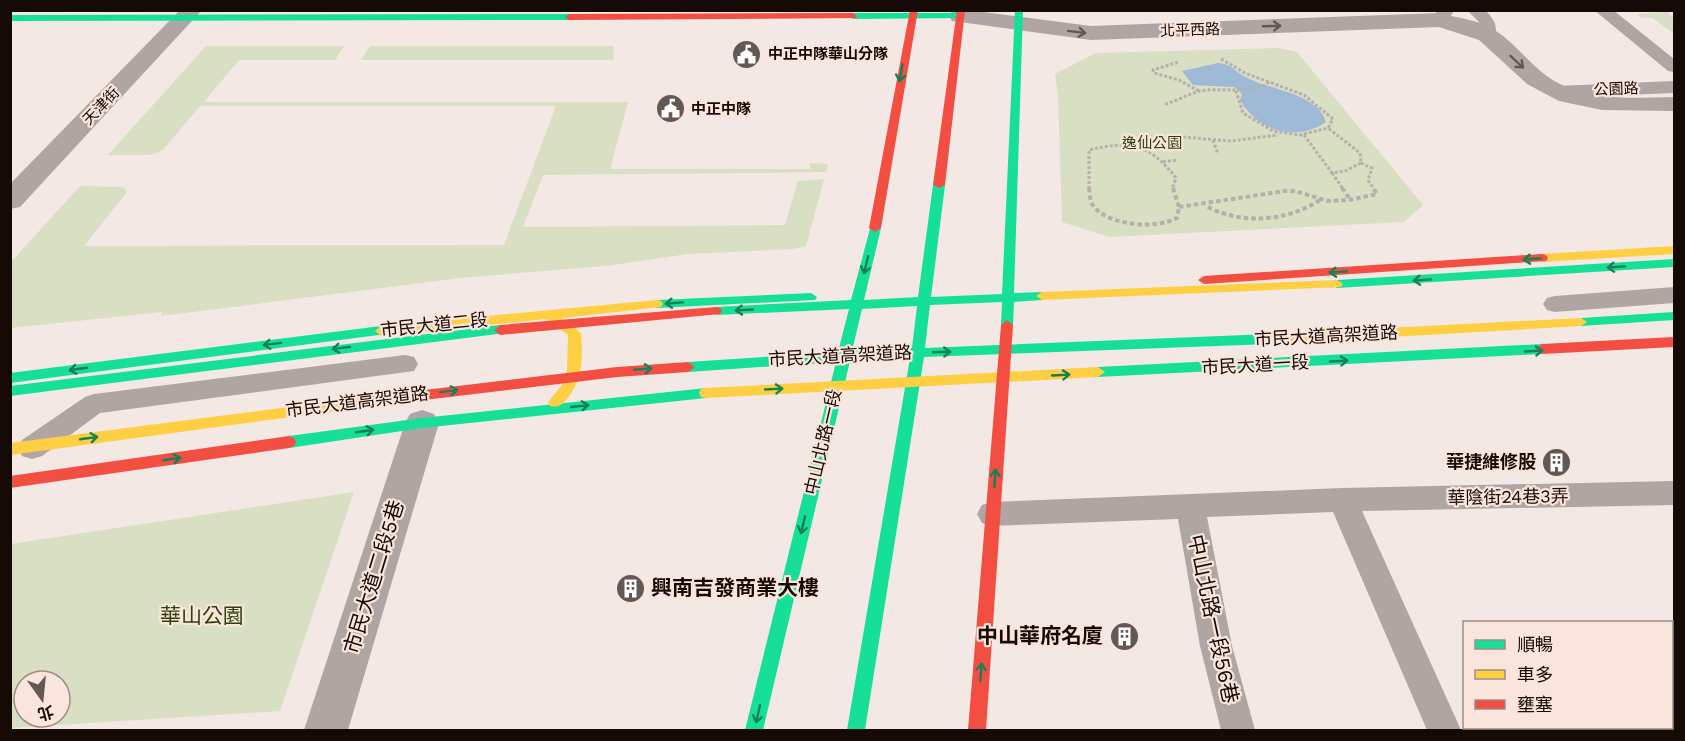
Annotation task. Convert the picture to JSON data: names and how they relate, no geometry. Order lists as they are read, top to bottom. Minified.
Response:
{"streets":{"main road":["市民大道二段","市民大道高架道路","市民大道一段","中山北路一段"],"street":["北平西路","天津街","市民大道二段5巷"],"lane":["公園路","華陰街24巷3弄","中山北路一段56巷"]},"crossings":[["北平西路","公園路"],["市民大道二段","中山北路一段"],["市民大道一段","中山北路一段"],["華陰街24巷3弄","中山北路一段56巷"]],"one_way":["北平西路"],"parks":["逸仙公園","華山公園"],"places":{"public building":["中正中隊華山分隊","中正中隊"],"building":["華捷維修股","興南吉發商業大樓","中山華府名廈"]},"legend":["順暢","車多","壅塞"],"north":"bottom"}
